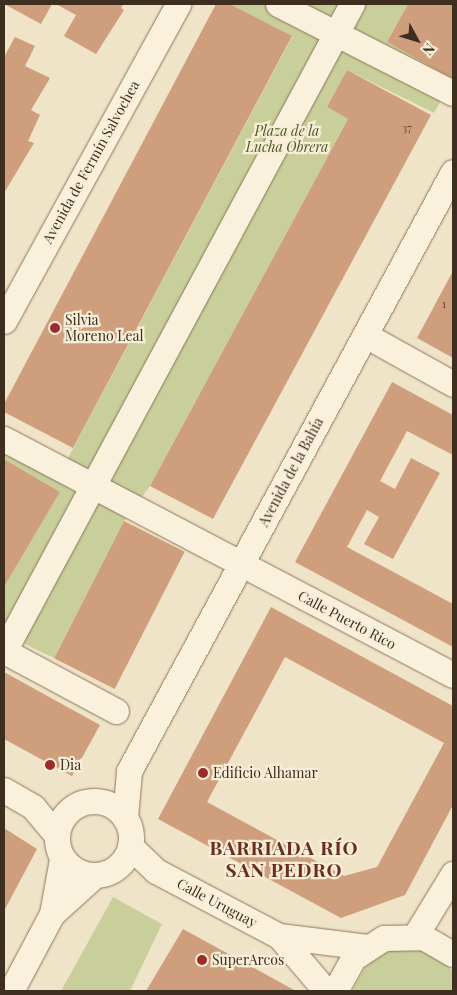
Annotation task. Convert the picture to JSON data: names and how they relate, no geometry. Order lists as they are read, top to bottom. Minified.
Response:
{"streets":{"street":["Avenida de Fermín Salvochea","Avenida de la Bahía","Calle Puerto Rico","Calle Uruguay"]},"crossings":[["Avenida de la Bahía","Calle Puerto Rico"],["Avenida de la Bahía","Calle Uruguay"]],"districts":["BARRIADA RÍO SAN PEDRO"],"parks":["Plaza de la Lucha Obrera"],"places":["Silvia Moreno Leal","Dia","Edificio Alhamar","SuperArcos"],"house_numbers":["37","1"],"north":"bottom right"}
